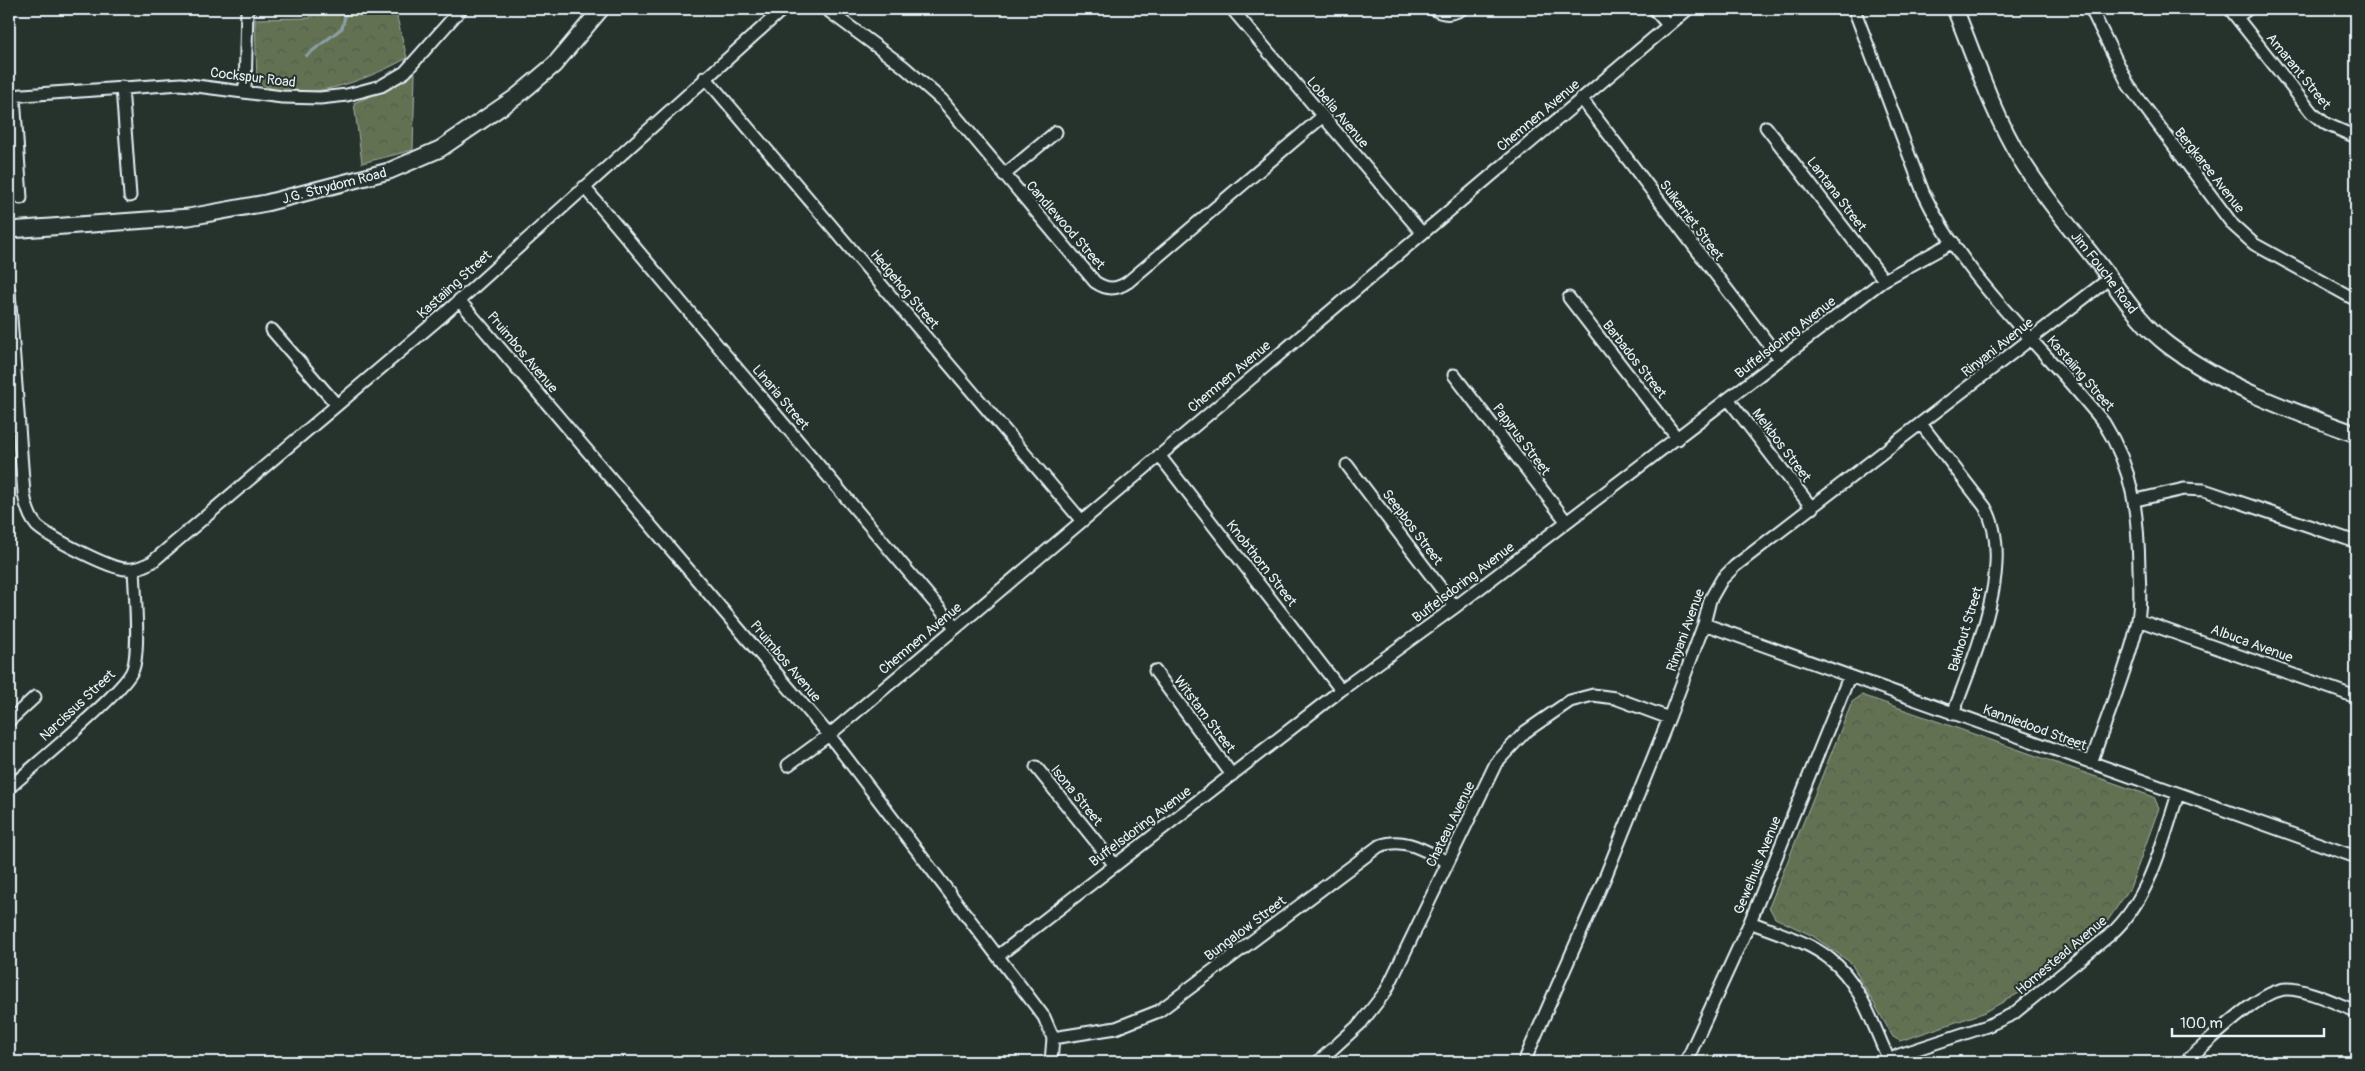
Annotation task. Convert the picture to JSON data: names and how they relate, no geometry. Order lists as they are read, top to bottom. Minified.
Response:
{"streets":{"street":["Amarant Street","Cockspur Road","Lobelia Avenue","Chemnen Avenue","Bergkaree Avenue","J.G. Strydom Road","Lantana Street","Suikerriet Street","Candlewood Street","Jim Fouche Road","Kastaiing Street","Hedgehog Street","Buffelsdoring Avenue","Rinyani Avenue","Pruimbos Avenue","Barbados Street","Linaria Street","Papyrus Street","Melkbos Street","Seepbos Street","Knobthorn Street","Bakhout Street","Albuca Avenue","Narcissus Street","Witstam Street","Kanniedood Street","Isona Street","Chateau Avenue","Gewelhuis Avenue","Bungalow Street","Homestead Avenue"]},"crossings":[["Lobelia Avenue","Chemnen Avenue"],["Lobelia Avenue","Candlewood Street"],["Chemnen Avenue","Suikerriet Street"],["Chemnen Avenue","Hedgehog Street"],["Chemnen Avenue","Pruimbos Avenue"],["Chemnen Avenue","Linaria Street"],["Chemnen Avenue","Knobthorn Street"],["Lantana Street","Buffelsdoring Avenue"],["Suikerriet Street","Buffelsdoring Avenue"],["Jim Fouche Road","Rinyani Avenue"],["Kastaiing Street","Hedgehog Street"],["Kastaiing Street","Buffelsdoring Avenue"],["Kastaiing Street","Rinyani Avenue"],["Kastaiing Street","Pruimbos Avenue"],["Kastaiing Street","Linaria Street"],["Kastaiing Street","Albuca Avenue"],["Kastaiing Street","Narcissus Street"],["Kastaiing Street","Kanniedood Street"],["Buffelsdoring Avenue","Pruimbos Avenue"],["Buffelsdoring Avenue","Barbados Street"],["Buffelsdoring Avenue","Papyrus Street"],["Buffelsdoring Avenue","Melkbos Street"],["Buffelsdoring Avenue","Seepbos Street"],["Buffelsdoring Avenue","Knobthorn Street"],["Buffelsdoring Avenue","Witstam Street"],["Buffelsdoring Avenue","Isona Street"],["Rinyani Avenue","Melkbos Street"],["Rinyani Avenue","Bakhout Street"],["Rinyani Avenue","Kanniedood Street"],["Rinyani Avenue","Chateau Avenue"],["Pruimbos Avenue","Bungalow Street"],["Bakhout Street","Kanniedood Street"],["Kanniedood Street","Gewelhuis Avenue"],["Kanniedood Street","Homestead Avenue"],["Chateau Avenue","Bungalow Street"]],"scale_bar":"100 m"}
